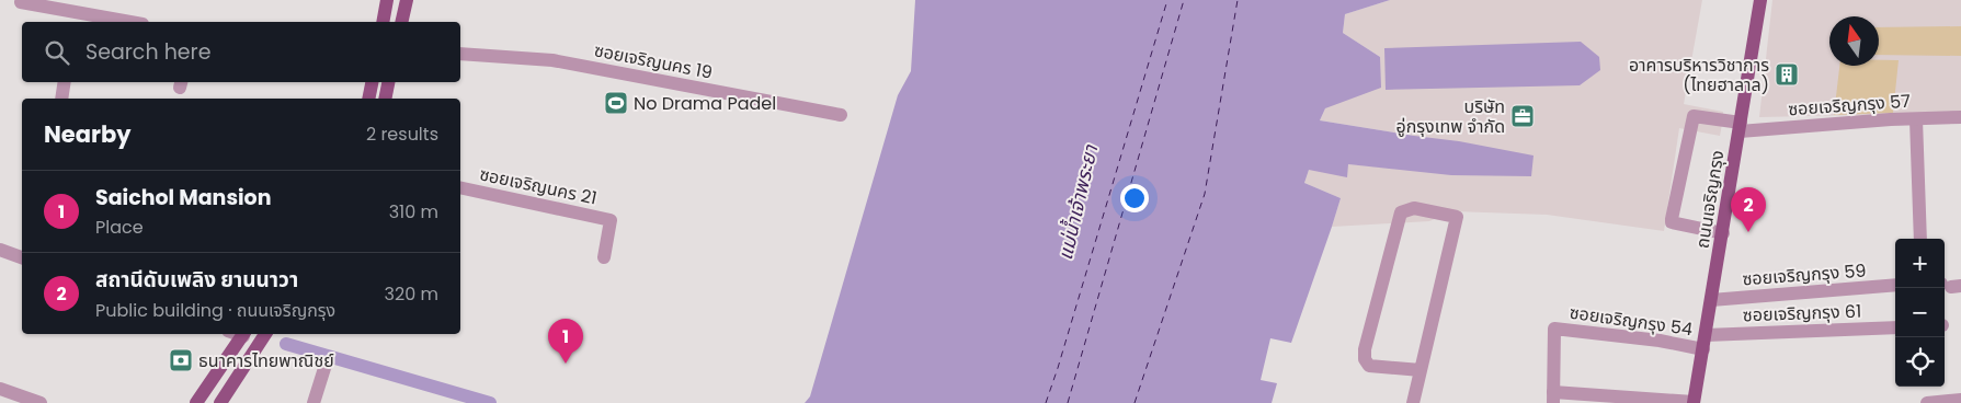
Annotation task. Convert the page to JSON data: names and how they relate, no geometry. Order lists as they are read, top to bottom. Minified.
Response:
{"streets":{"main road":["ถนนเจริญกรุง"],"street":["ซอยเจริญนคร 19","ซอยเจริญกรุง 57","ซอยเจริญนคร 21","ซอยเจริญกรุง 59","ซอยเจริญกรุง 61","ซอยเจริญกรุง 54"]},"crossings":[["ซอยเจริญกรุง 57","ถนนเจริญกรุง"],["ถนนเจริญกรุง","ซอยเจริญกรุง 59"],["ถนนเจริญกรุง","ซอยเจริญกรุง 61"],["ถนนเจริญกรุง","ซอยเจริญกรุง 54"]],"water":["แม่น้ำเจ้าพระยา"],"places":{"building":["อาคารบริหารวิชาการ (ไทยฮาลาล)"],"sports":["No Drama Padel"],"office":["บริษัท อู่กรุงเทพ จำกัด"],"bank":["ธนาคารไทยพาณิชย์"]},"north":"top","page":{"search":"Search here","heading":["Nearby","2 results"],"list":[{"mark":"1","name":"Saichol Mansion","note":"Place","value":"310 m"},{"mark":"2","name":"สถานีดับเพลิง ยานนาวา","note":"Public building · ถนนเจริญกรุง","value":"320 m"}],"pins":["2","1"],"map_buttons":["+","−"]}}
